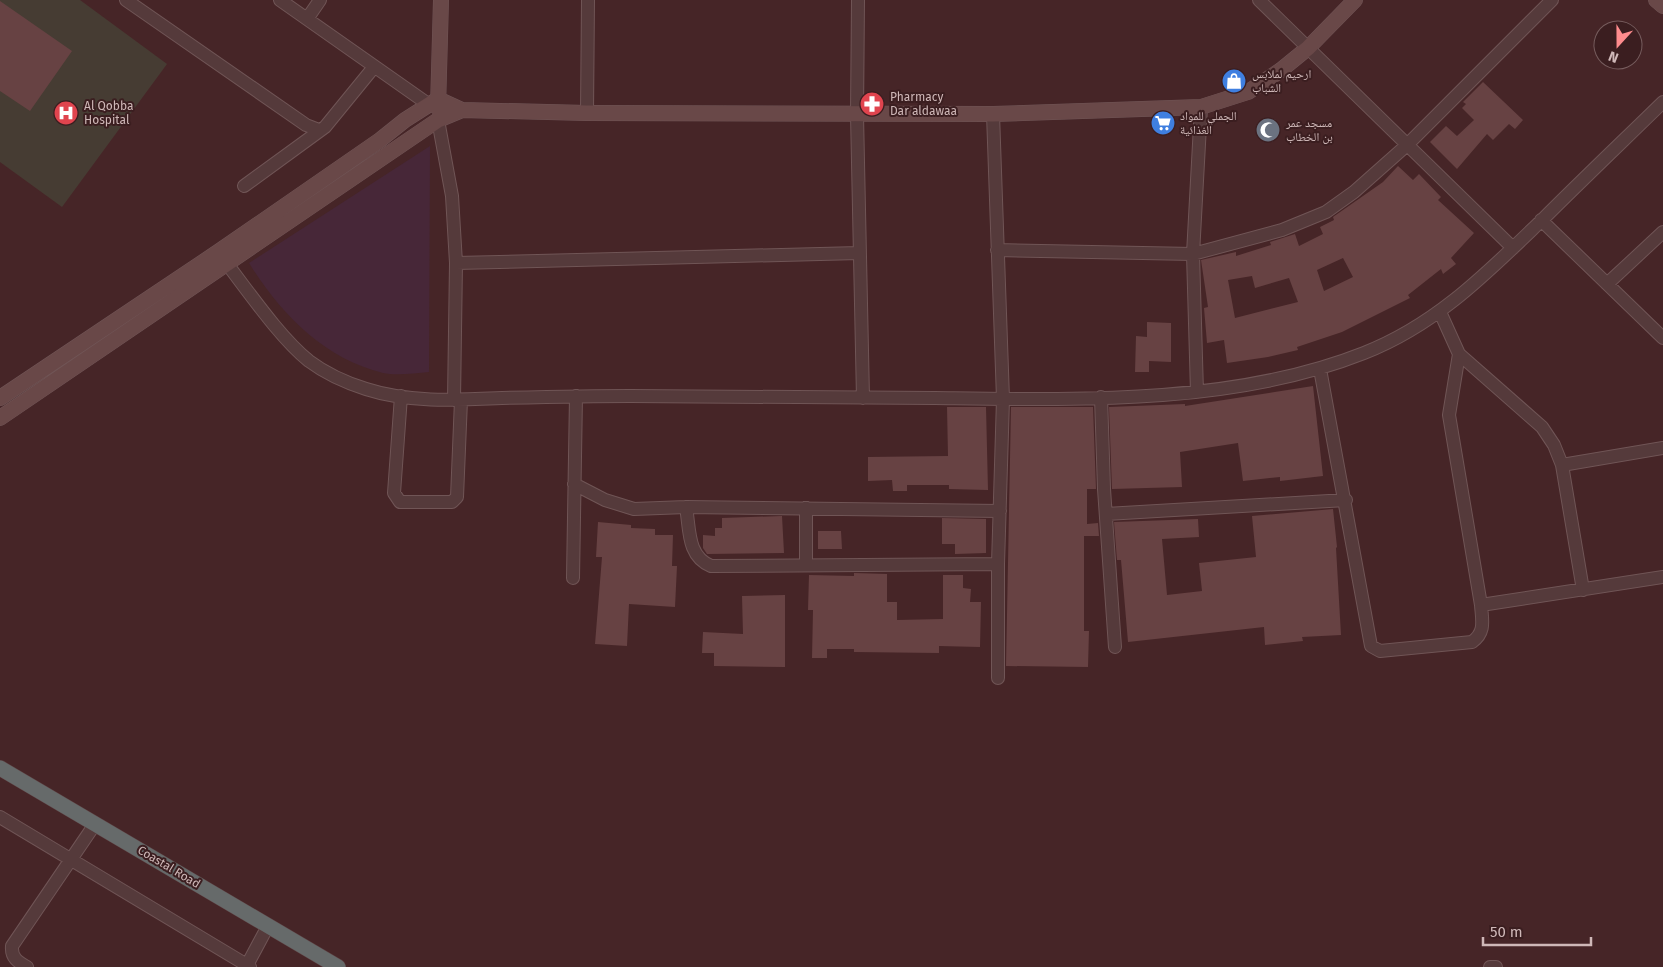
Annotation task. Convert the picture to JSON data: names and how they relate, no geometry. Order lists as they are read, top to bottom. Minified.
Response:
{"streets":{"highway":["Coastal Road"]},"places":{"shop":["ارحيم لملابس الشباب"],"pharmacy":["Pharmacy Dar aldawaa"],"hospital":["Al Qobba Hospital"],"supermarket":["الجملي للمواد الغذائية"],"mosque":["مسجد عمر بن الخطاب"]},"scale_bar":"50 m","north":"bottom"}
